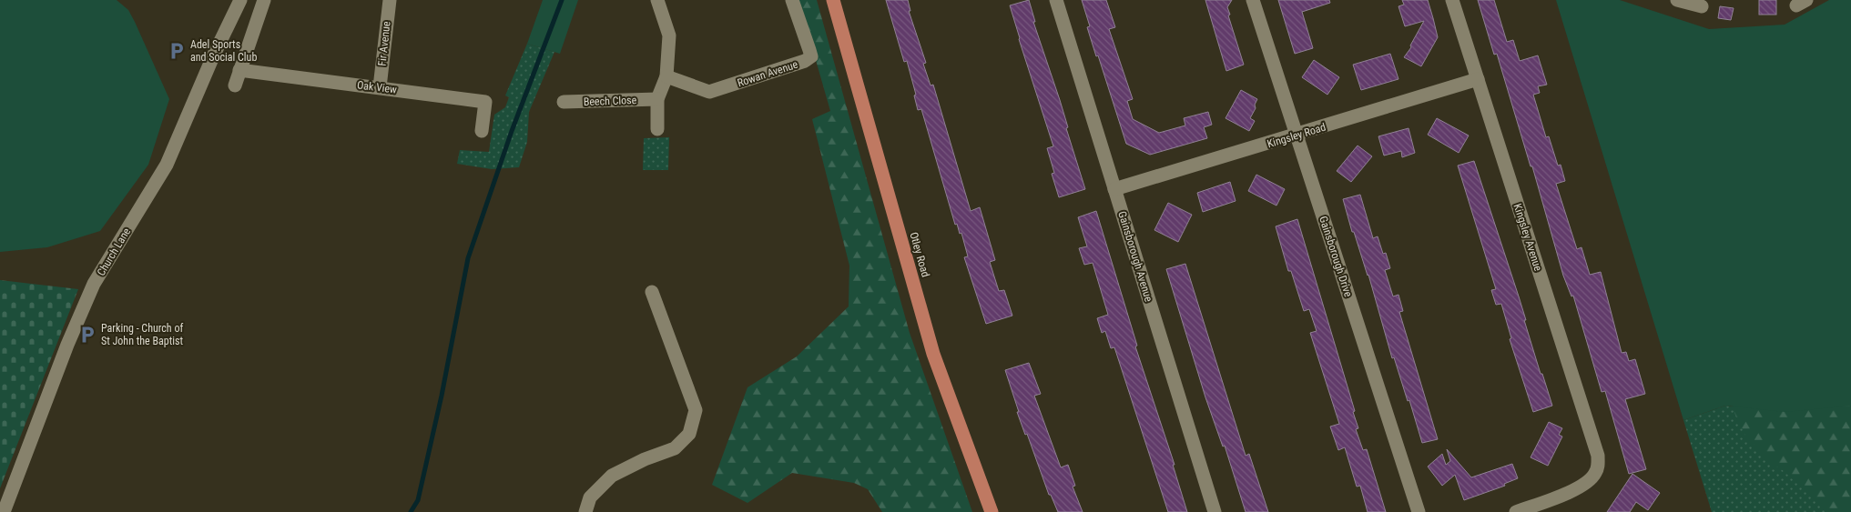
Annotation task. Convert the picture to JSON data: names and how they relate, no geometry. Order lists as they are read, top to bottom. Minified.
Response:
{"streets":{"highway":["Otley Road"],"street":["Fir Avenue","Rowan Avenue","Oak View","Beech Close","Kingsley Road","Kingsley Avenue","Church Lane","Gainsborough Avenue","Gainsborough Drive"]},"crossings":[["Fir Avenue","Oak View"],["Kingsley Road","Kingsley Avenue"],["Kingsley Road","Gainsborough Avenue"],["Kingsley Road","Gainsborough Drive"]],"places":{"parking":["Adel Sports and Social Club","Parking - Church of St John the Baptist"]}}
